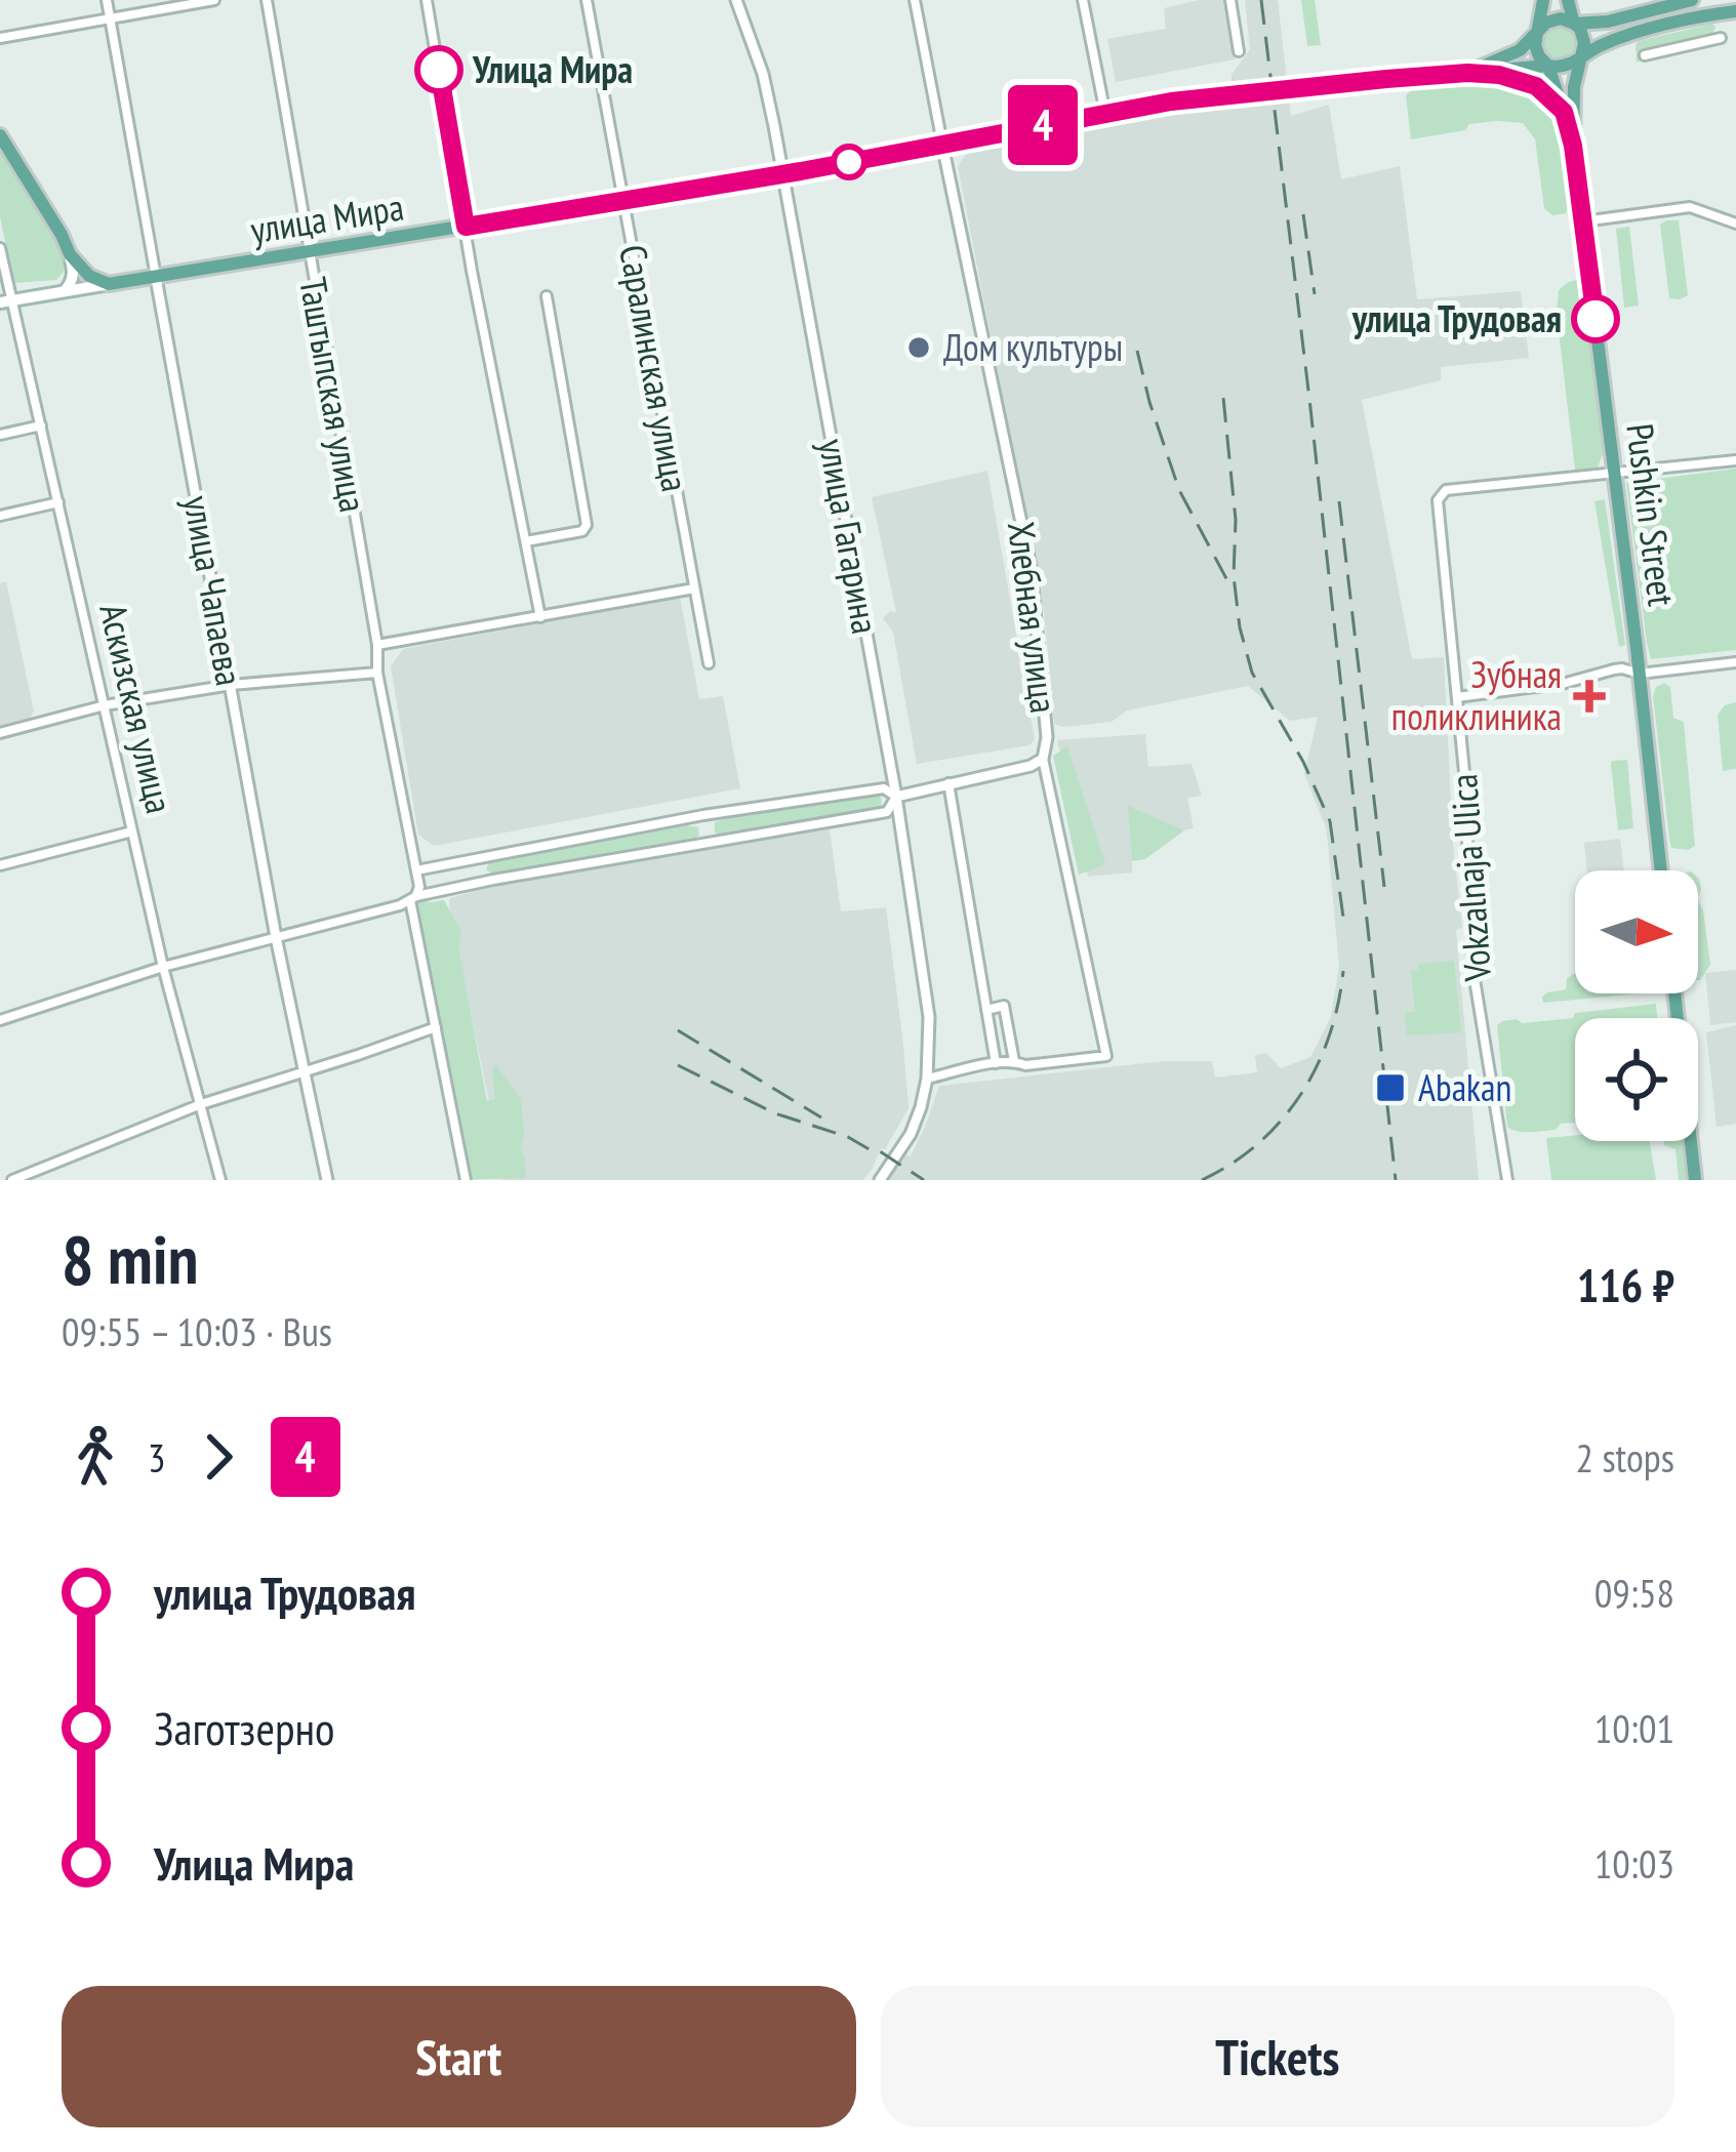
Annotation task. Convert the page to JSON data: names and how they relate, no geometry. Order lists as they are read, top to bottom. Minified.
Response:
{"streets":{"main road":["улица Мира","Pushkin Street"],"street":["Саралинская улица","Таштыпская улица","улица Гагарина","улица Чапаева","Хлебная улица","Аскизская улица","Vokzalnaja Ulica"]},"crossings":[["улица Мира","Саралинская улица"],["улица Мира","Таштыпская улица"],["улица Мира","улица Гагарина"],["улица Мира","улица Чапаева"],["улица Мира","Хлебная улица"],["улица Мира","Аскизская улица"],["Pushkin Street","Vokzalnaja Ulica"],["улица Гагарина","Хлебная улица"]],"places":{"other":["Улица Мира","улица Трудовая","Дом культуры"],"health":["Зубная поликлиника"],"transit":["Abakan"]},"lines":["bus line 4"],"north":"right","page":{"on_map":"4","heading":["8 min","09:55 – 10:03 · Bus","116 ₽"],"legs":["3","4","2 stops"],"list":[{"name":"улица Трудовая","value":"09:58"},{"name":"Заготзерно","value":"10:01"},{"name":"Улица Мира","value":"10:03"}],"buttons":["Start","Tickets"]}}
